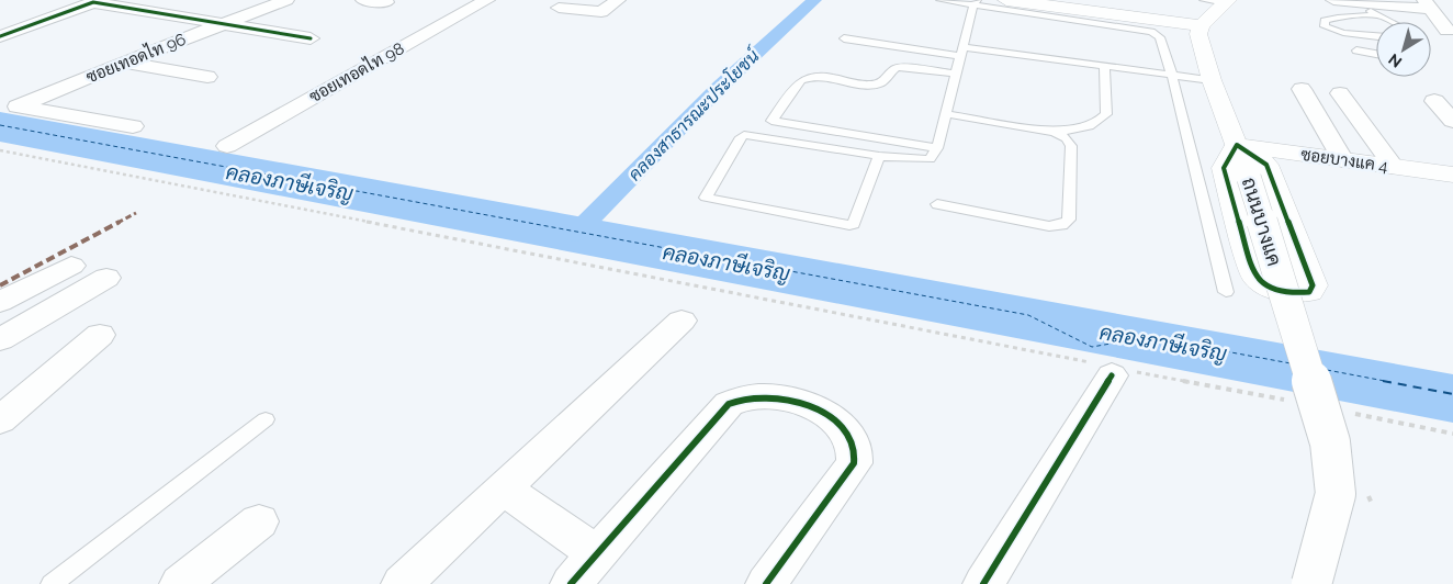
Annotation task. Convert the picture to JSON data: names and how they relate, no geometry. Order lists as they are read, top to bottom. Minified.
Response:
{"streets":{"main road":["ซอยบางแค 4","ถนนบางแค"],"street":["ซอยเทอดไท 96","ซอยเทอดไท 98"]},"crossings":[["ซอยบางแค 4","ถนนบางแค"]],"water":["คลองสาธารณะประโยชน์","คลองภาษีเจริญ"],"north":"bottom left"}
